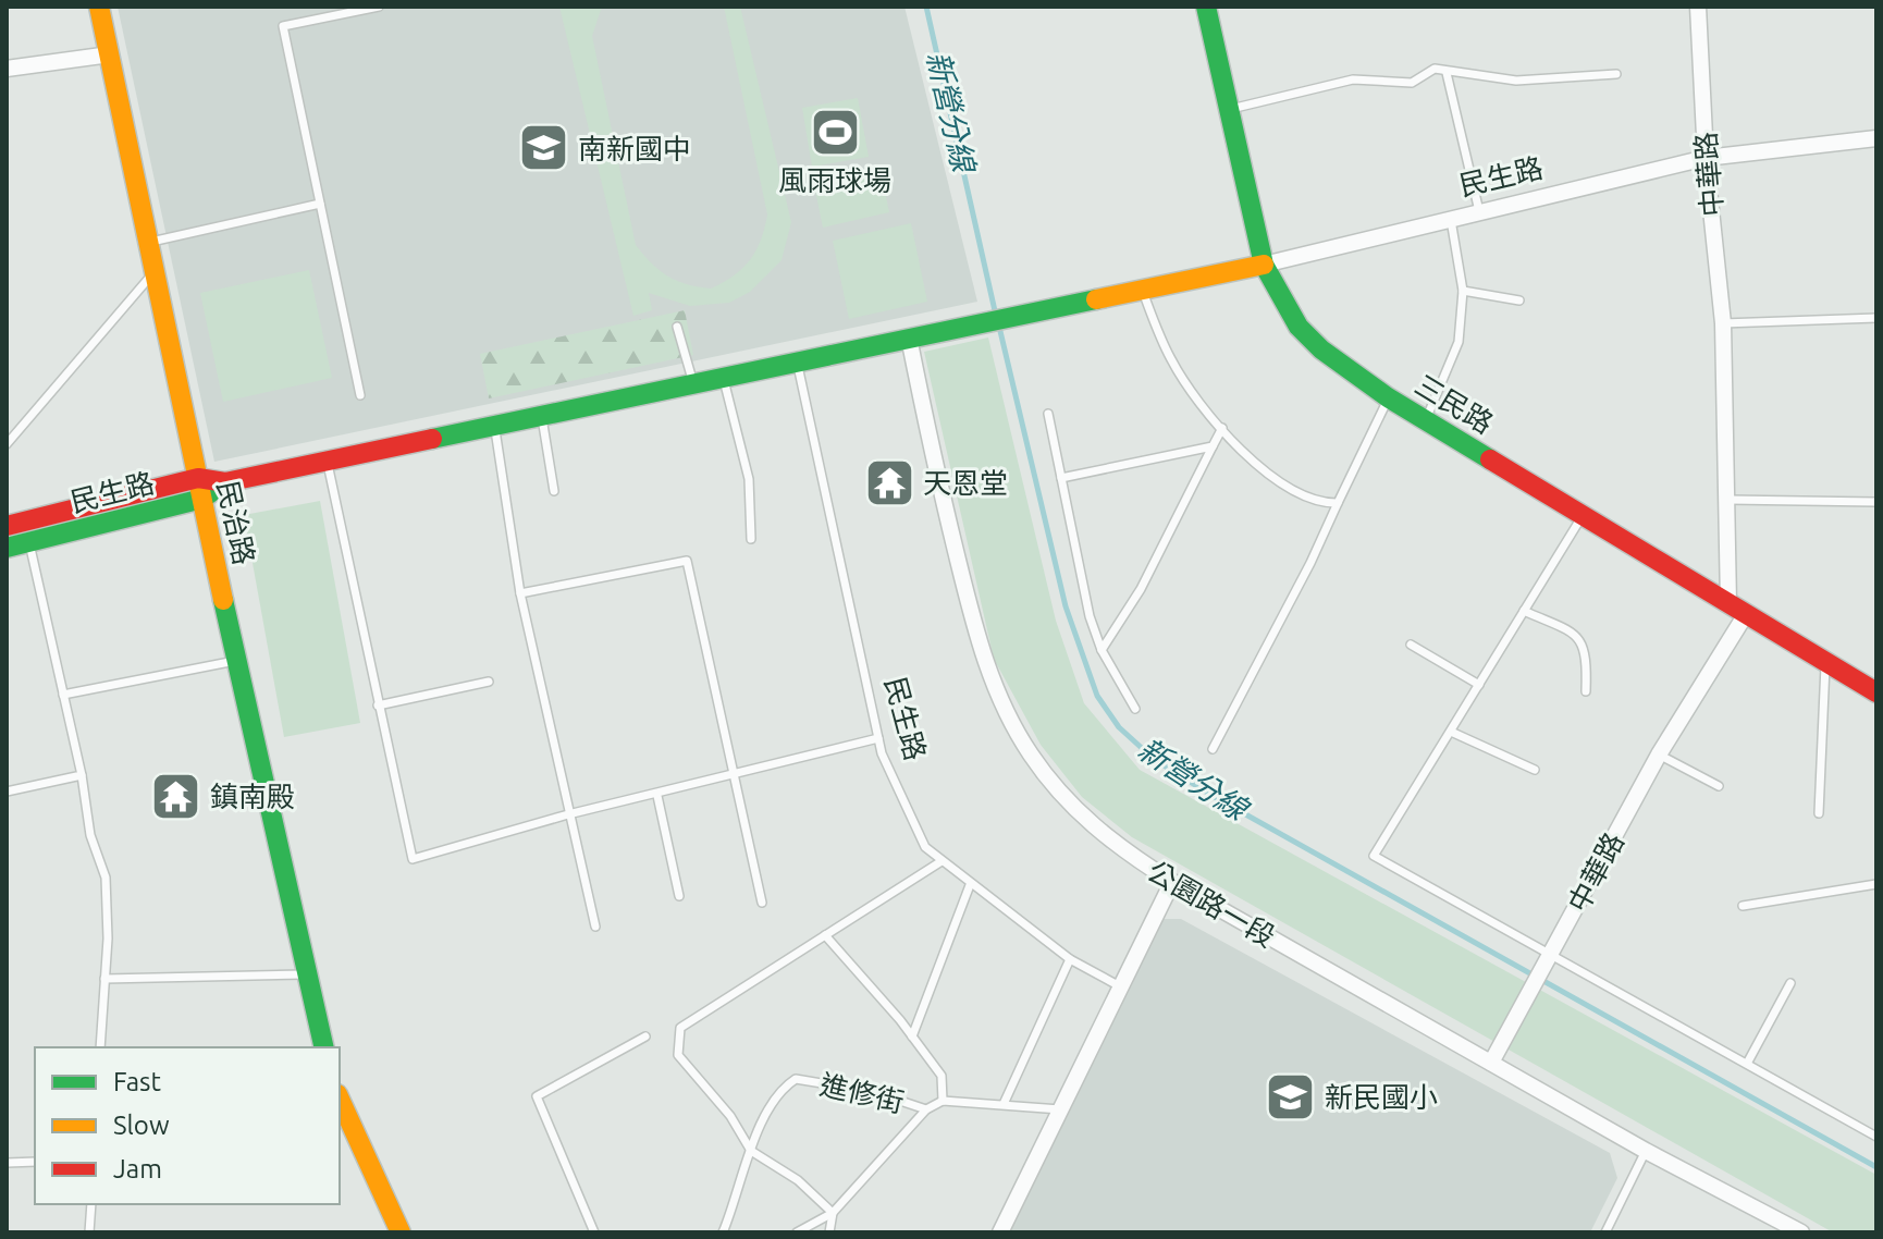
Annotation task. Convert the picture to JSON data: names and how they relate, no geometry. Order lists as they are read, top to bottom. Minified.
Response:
{"streets":{"street":["中華路","民生路","三民路","民治路","公園路一段"],"lane":["進修街"]},"crossings":[["中華路","民生路"],["中華路","三民路"],["中華路","公園路一段"],["民生路","三民路"],["民生路","民治路"],["民生路","公園路一段"]],"water":["新營分線"],"places":{"sports":["風雨球場"],"school or university":["南新國中","新民國小"],"temple":["天恩堂","鎮南殿"]},"legend":["Fast","Slow","Jam"]}
